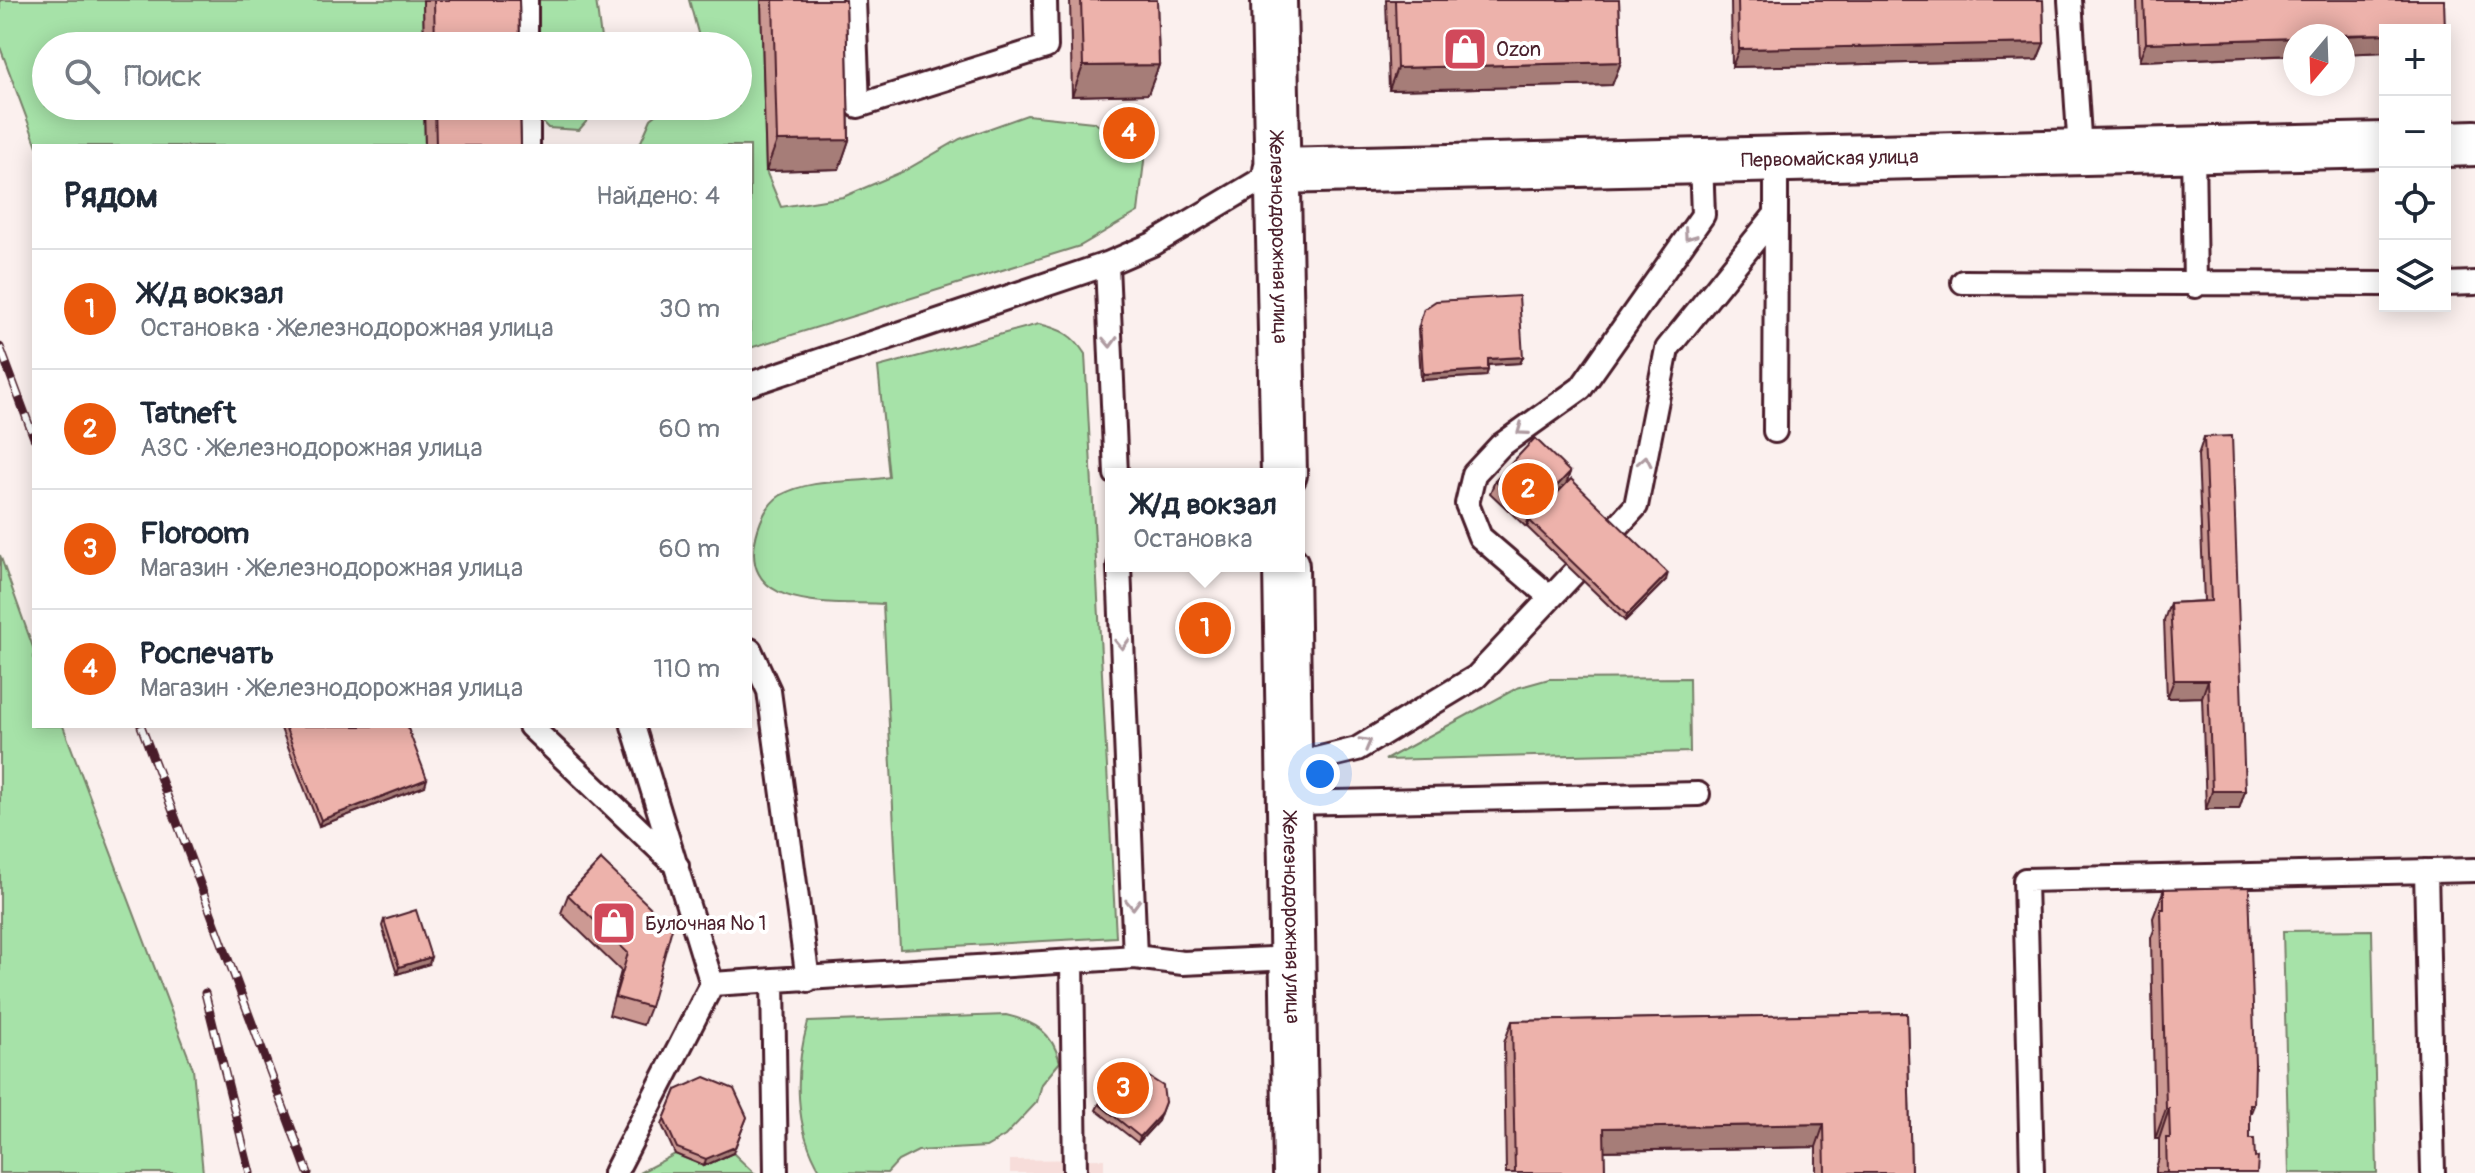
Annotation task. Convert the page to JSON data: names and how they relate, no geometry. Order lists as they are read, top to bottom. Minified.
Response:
{"streets":{"street":["Первомайская улица","Железнодорожная улица"]},"crossings":[["Первомайская улица","Железнодорожная улица"]],"places":{"shop":["Ozon","Булочная № 1"]},"north":"bottom","page":{"map_buttons":["+","−"],"search":"Поиск","pins":["4","2","1","3"],"heading":["Рядом","Найдено: 4"],"list":[{"mark":"1","name":"Ж/д вокзал","note":"Остановка · Железнодорожная улица","value":"30 m"},{"mark":"2","name":"Tatneft","note":"АЗС · Железнодорожная улица","value":"60 m"},{"mark":"3","name":"Floroom","note":"Магазин · Железнодорожная улица","value":"60 m"},{"mark":"4","name":"Роспечать","note":"Магазин · Железнодорожная улица","value":"110 m"}],"popup":["Ж/д вокзал","Остановка"]}}
